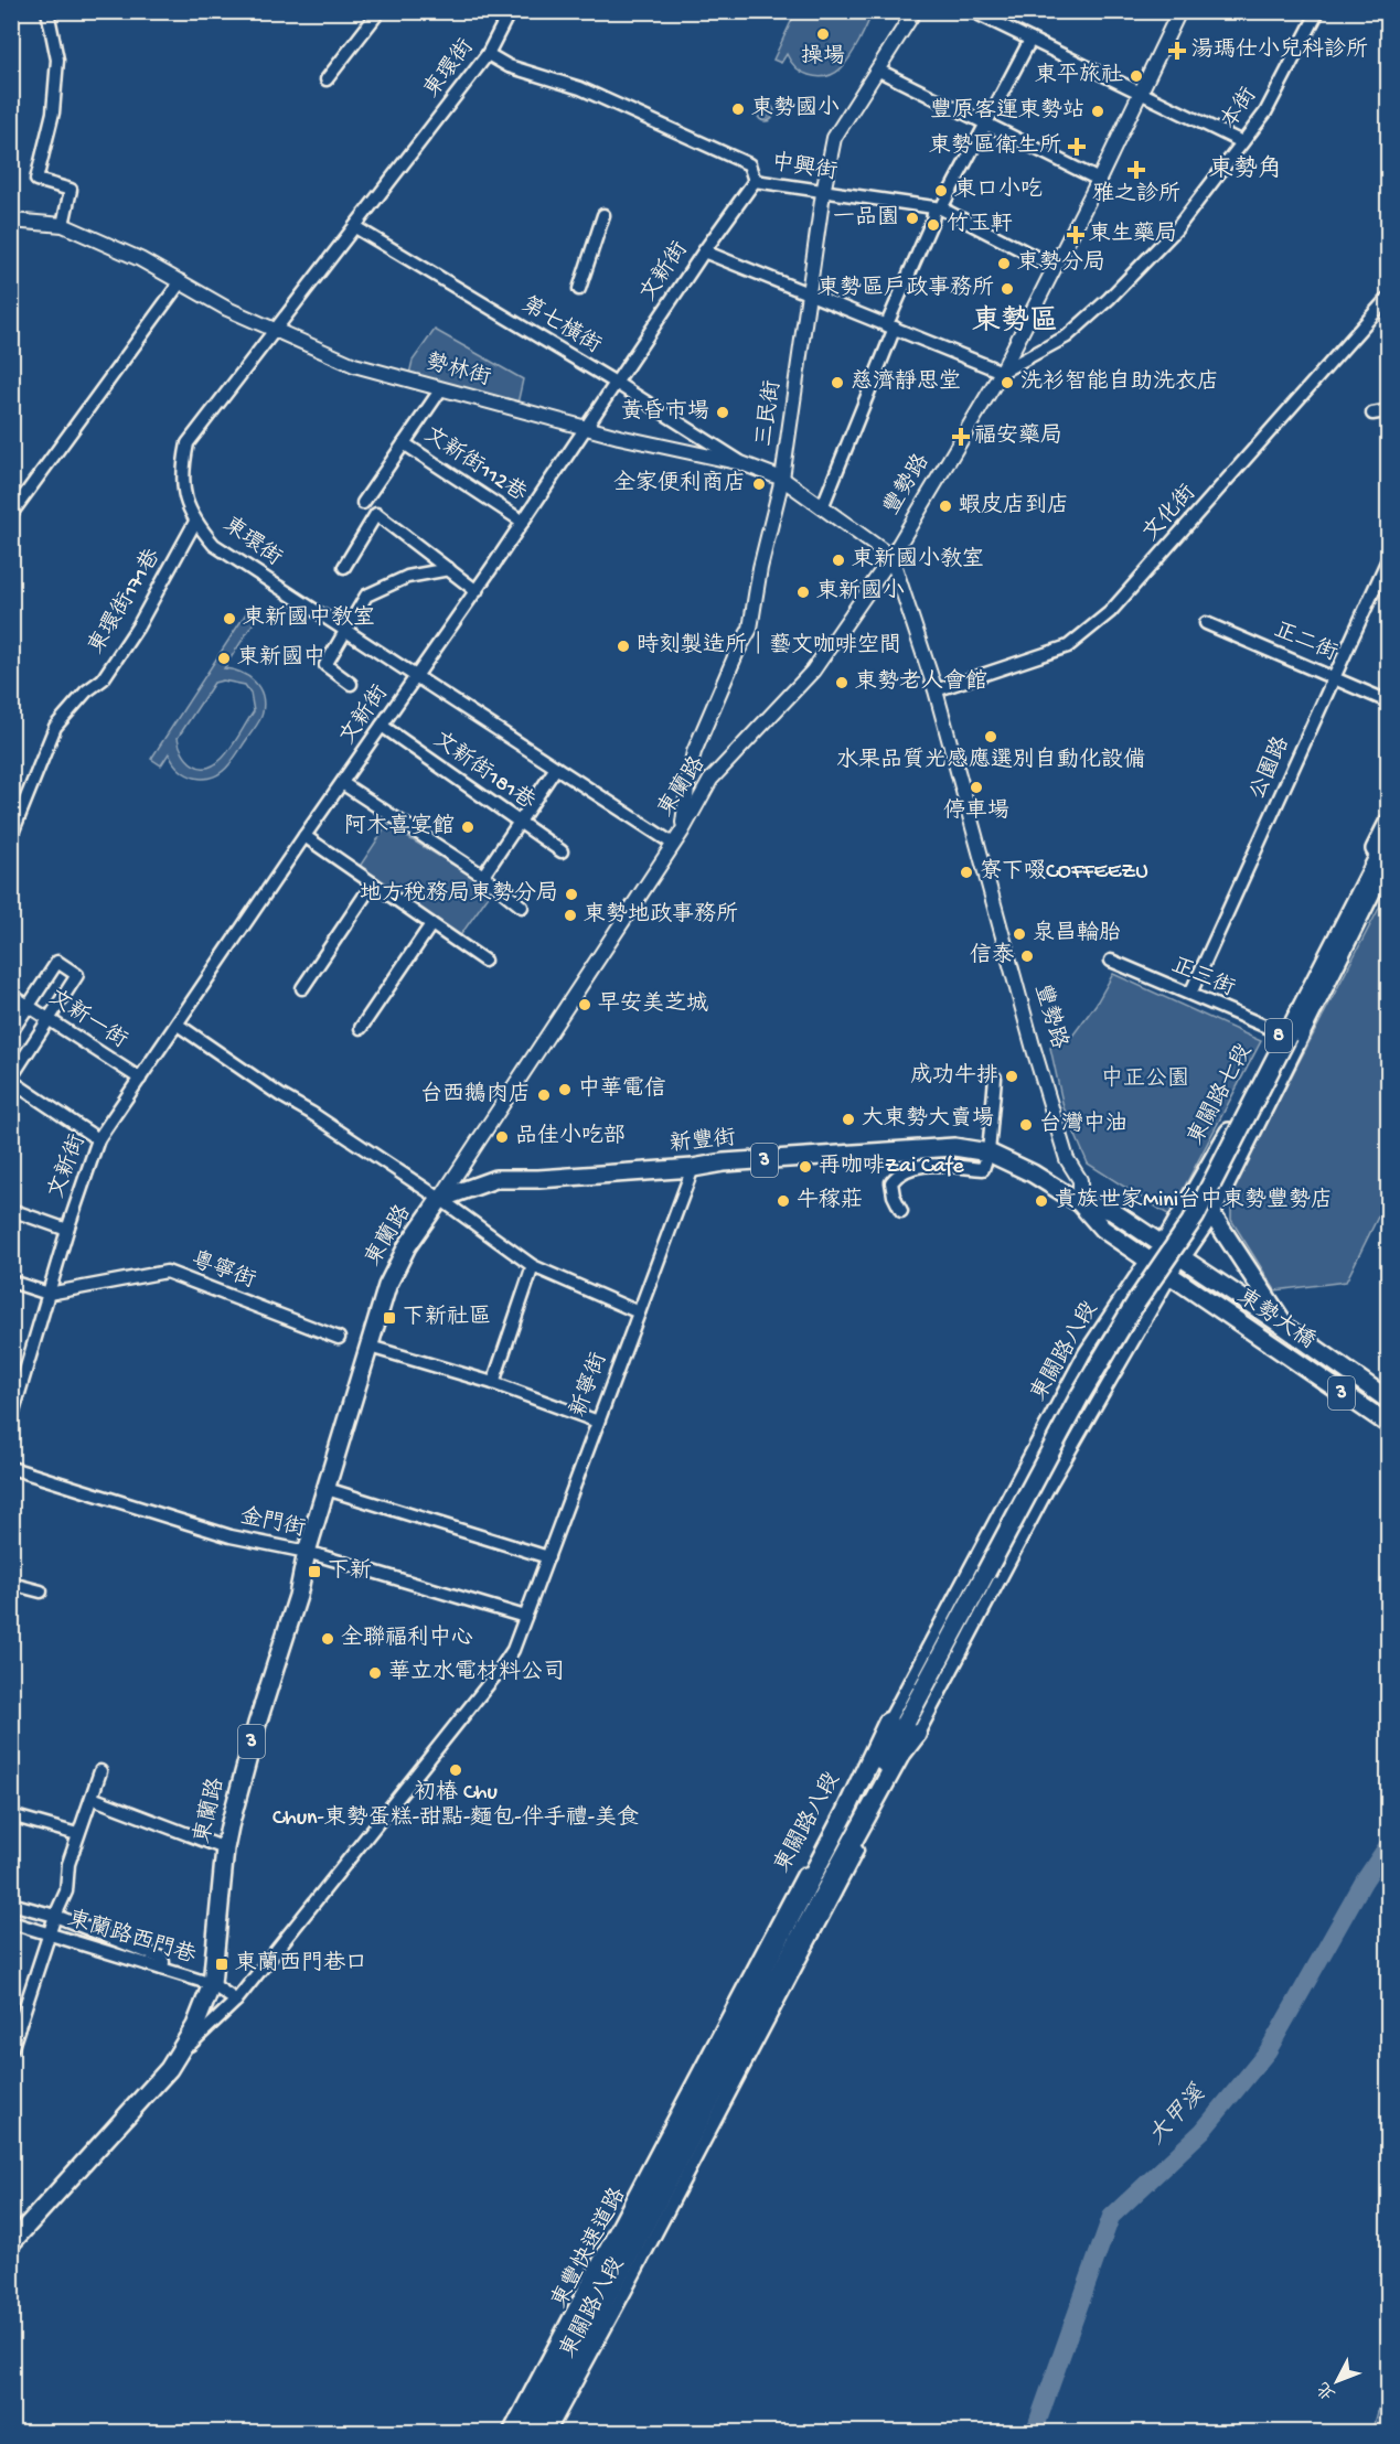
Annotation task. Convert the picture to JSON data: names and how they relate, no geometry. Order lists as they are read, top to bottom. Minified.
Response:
{"streets":{"highway":["東豐快速道路"],"main road":["東蘭路","8","東關路七段","新豐街","3","東勢大橋"],"street":["東環街","本街","中興街","文新街","第七橫街","勢林街","三民街","文新街112巷","豐勢路","文化街","東環街171巷","正二街","公園路","文新街181巷","正三街","文新一街","粵寧街","東關路八段","新寧街","金門街","東蘭路西門巷"]},"crossings":[["東環街","中興街"],["東環街","文新街"],["東環街","第七橫街"],["東環街","勢林街"],["東環街","東環街171巷"],["東環街","東蘭路"],["本街","豐勢路"],["中興街","文新街"],["中興街","三民街"],["中興街","豐勢路"],["文新街","第七橫街"],["文新街","勢林街"],["文新街","文新街112巷"],["文新街","文新街181巷"],["文新街","文新一街"],["文新街","粵寧街"],["第七橫街","勢林街"],["勢林街","三民街"],["勢林街","豐勢路"],["勢林街","東蘭路"],["三民街","東蘭路"],["豐勢路","文化街"],["豐勢路","東蘭路"],["豐勢路","新豐街"],["豐勢路","3"],["正二街","公園路"],["公園路","正三街"],["東蘭路","新豐街"],["東蘭路","新寧街"],["東蘭路","金門街"],["東蘭路","東蘭路西門巷"],["正三街","東關路七段"],["東關路七段","3"],["東關路七段","東勢大橋"],["東關路七段","東關路八段"],["新豐街","3"],["新豐街","新寧街"],["3","東勢大橋"],["3","東關路八段"],["東勢大橋","東關路八段"],["新寧街","金門街"]],"districts":["東勢角","東勢區"],"water":["大甲溪"],"parks":["中正公園"],"places":{"other":["操場","東平旅社","東勢國小","豐原客運東勢站","東口小吃","一品園","竹玉軒","東勢分局","東勢區戶政事務所","慈濟靜思堂","洗衫智能自助洗衣店","黃昏市場","全家便利商店","蝦皮店到店","東新國小教室","東新國小","東新國中教室","時刻製造所｜藝文咖啡空間","東新國中","東勢老人會館","水果品質光感應選別自動化設備","停車場","阿木喜宴館","寮下啜COFFEEZU","地方稅務局東勢分局","東勢地政事務所","泉昌輪胎","信泰","早安美芝城","成功牛排","中華電信","台西鵝肉店","大東勢大賣場","台灣中油","品佳小吃部","再咖啡Zai Cafe","牛稼莊","貴族世家Mini台中東勢豐勢店","全聯福利中心","華立水電材料公司","初椿 Chu Chun-東勢蛋糕-甜點-麵包-伴手禮-美食"],"health":["湯瑪仕小兒科診所","東勢區衛生所","雅之診所","東生藥局","福安藥局"],"transit":["下新社區","下新","東蘭西門巷口"]},"north":"bottom left"}
